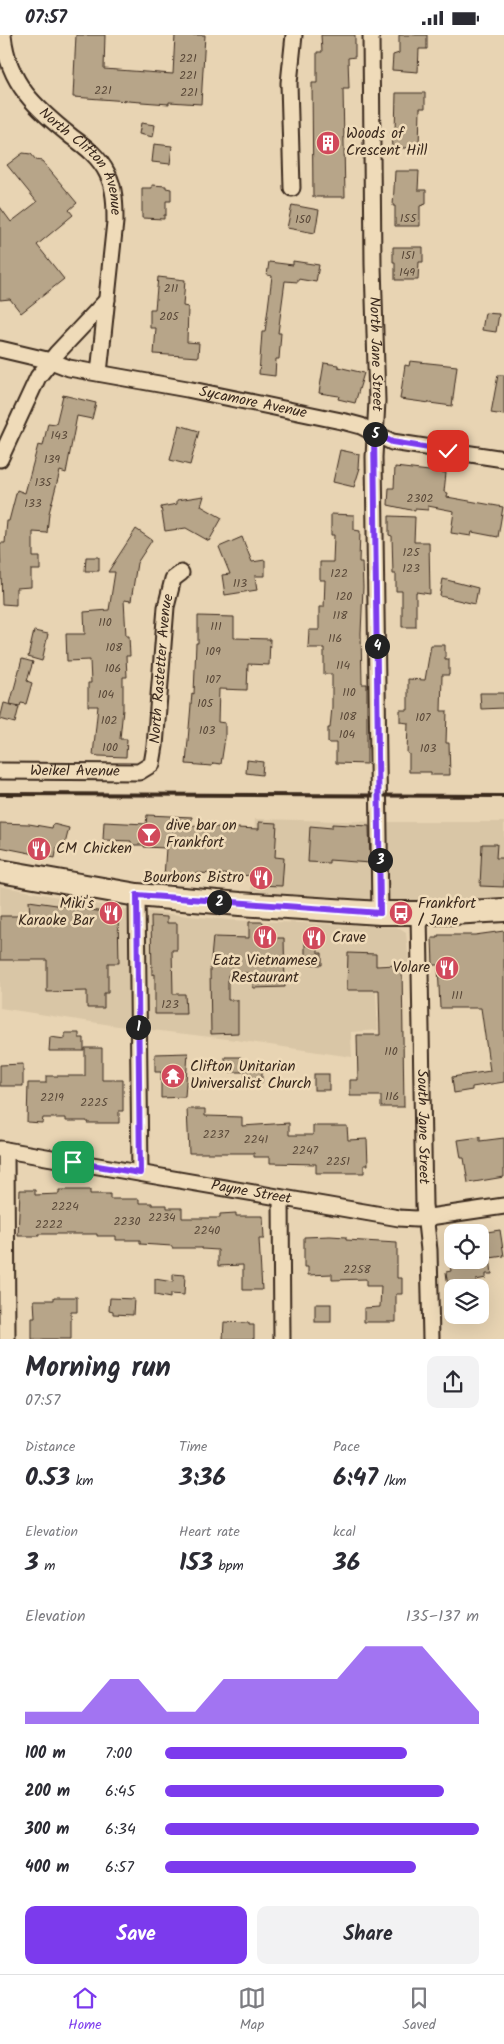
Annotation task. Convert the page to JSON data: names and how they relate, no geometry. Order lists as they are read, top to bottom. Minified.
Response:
{"streets":{"street":["North Clifton Avenue","North Jane Street","Sycamore Avenue","North Rastetter Avenue","Weikel Avenue","South Jane Street","Payne Street"]},"crossings":[["North Clifton Avenue","Sycamore Avenue"],["North Jane Street","Sycamore Avenue"],["North Rastetter Avenue","Weikel Avenue"],["South Jane Street","Payne Street"]],"places":{"building":["Woods of Crescent Hill"],"bar":["dive bar on Frankfort"],"restaurant":["CM Chicken","Bourbons Bistro","Miki's Karaoke Bar","Eatz Vietnamese Restaurant","Crave","Volare"],"bus stop":["Frankfort / Jane"],"temple":["Clifton Unitarian Universalist Church"]},"house_numbers":["221","221","221","221","155","150","151","149","211","205","143","139","135","2302","133","125","123","122","113","120","118","110","111","116","108","109","114","106","107","110","104","105","108","107","102","103","104","100","103","111","123","110","116","2219","2225","2237","2241","2247","2251","2224","2234","2230","2222","2240","2258"],"page":{"status":"07:57","pins":["5","4","3","2","1"],"heading":["Morning run","07:57"],"stats":[["Distance","0.53 km"],["Time","3:36"],["Pace","6:47 /km"],["Elevation","3 m"],["Heart rate","153 bpm"],["kcal","36"]],"chart":["Elevation","135–137 m"],"list":[{"name":"100 m","note":"7:00"},{"name":"200 m","note":"6:45"},{"name":"300 m","note":"6:34"},{"name":"400 m","note":"6:57"}],"buttons":["Save","Share"],"tabs":["Home","Map","Saved"]}}
